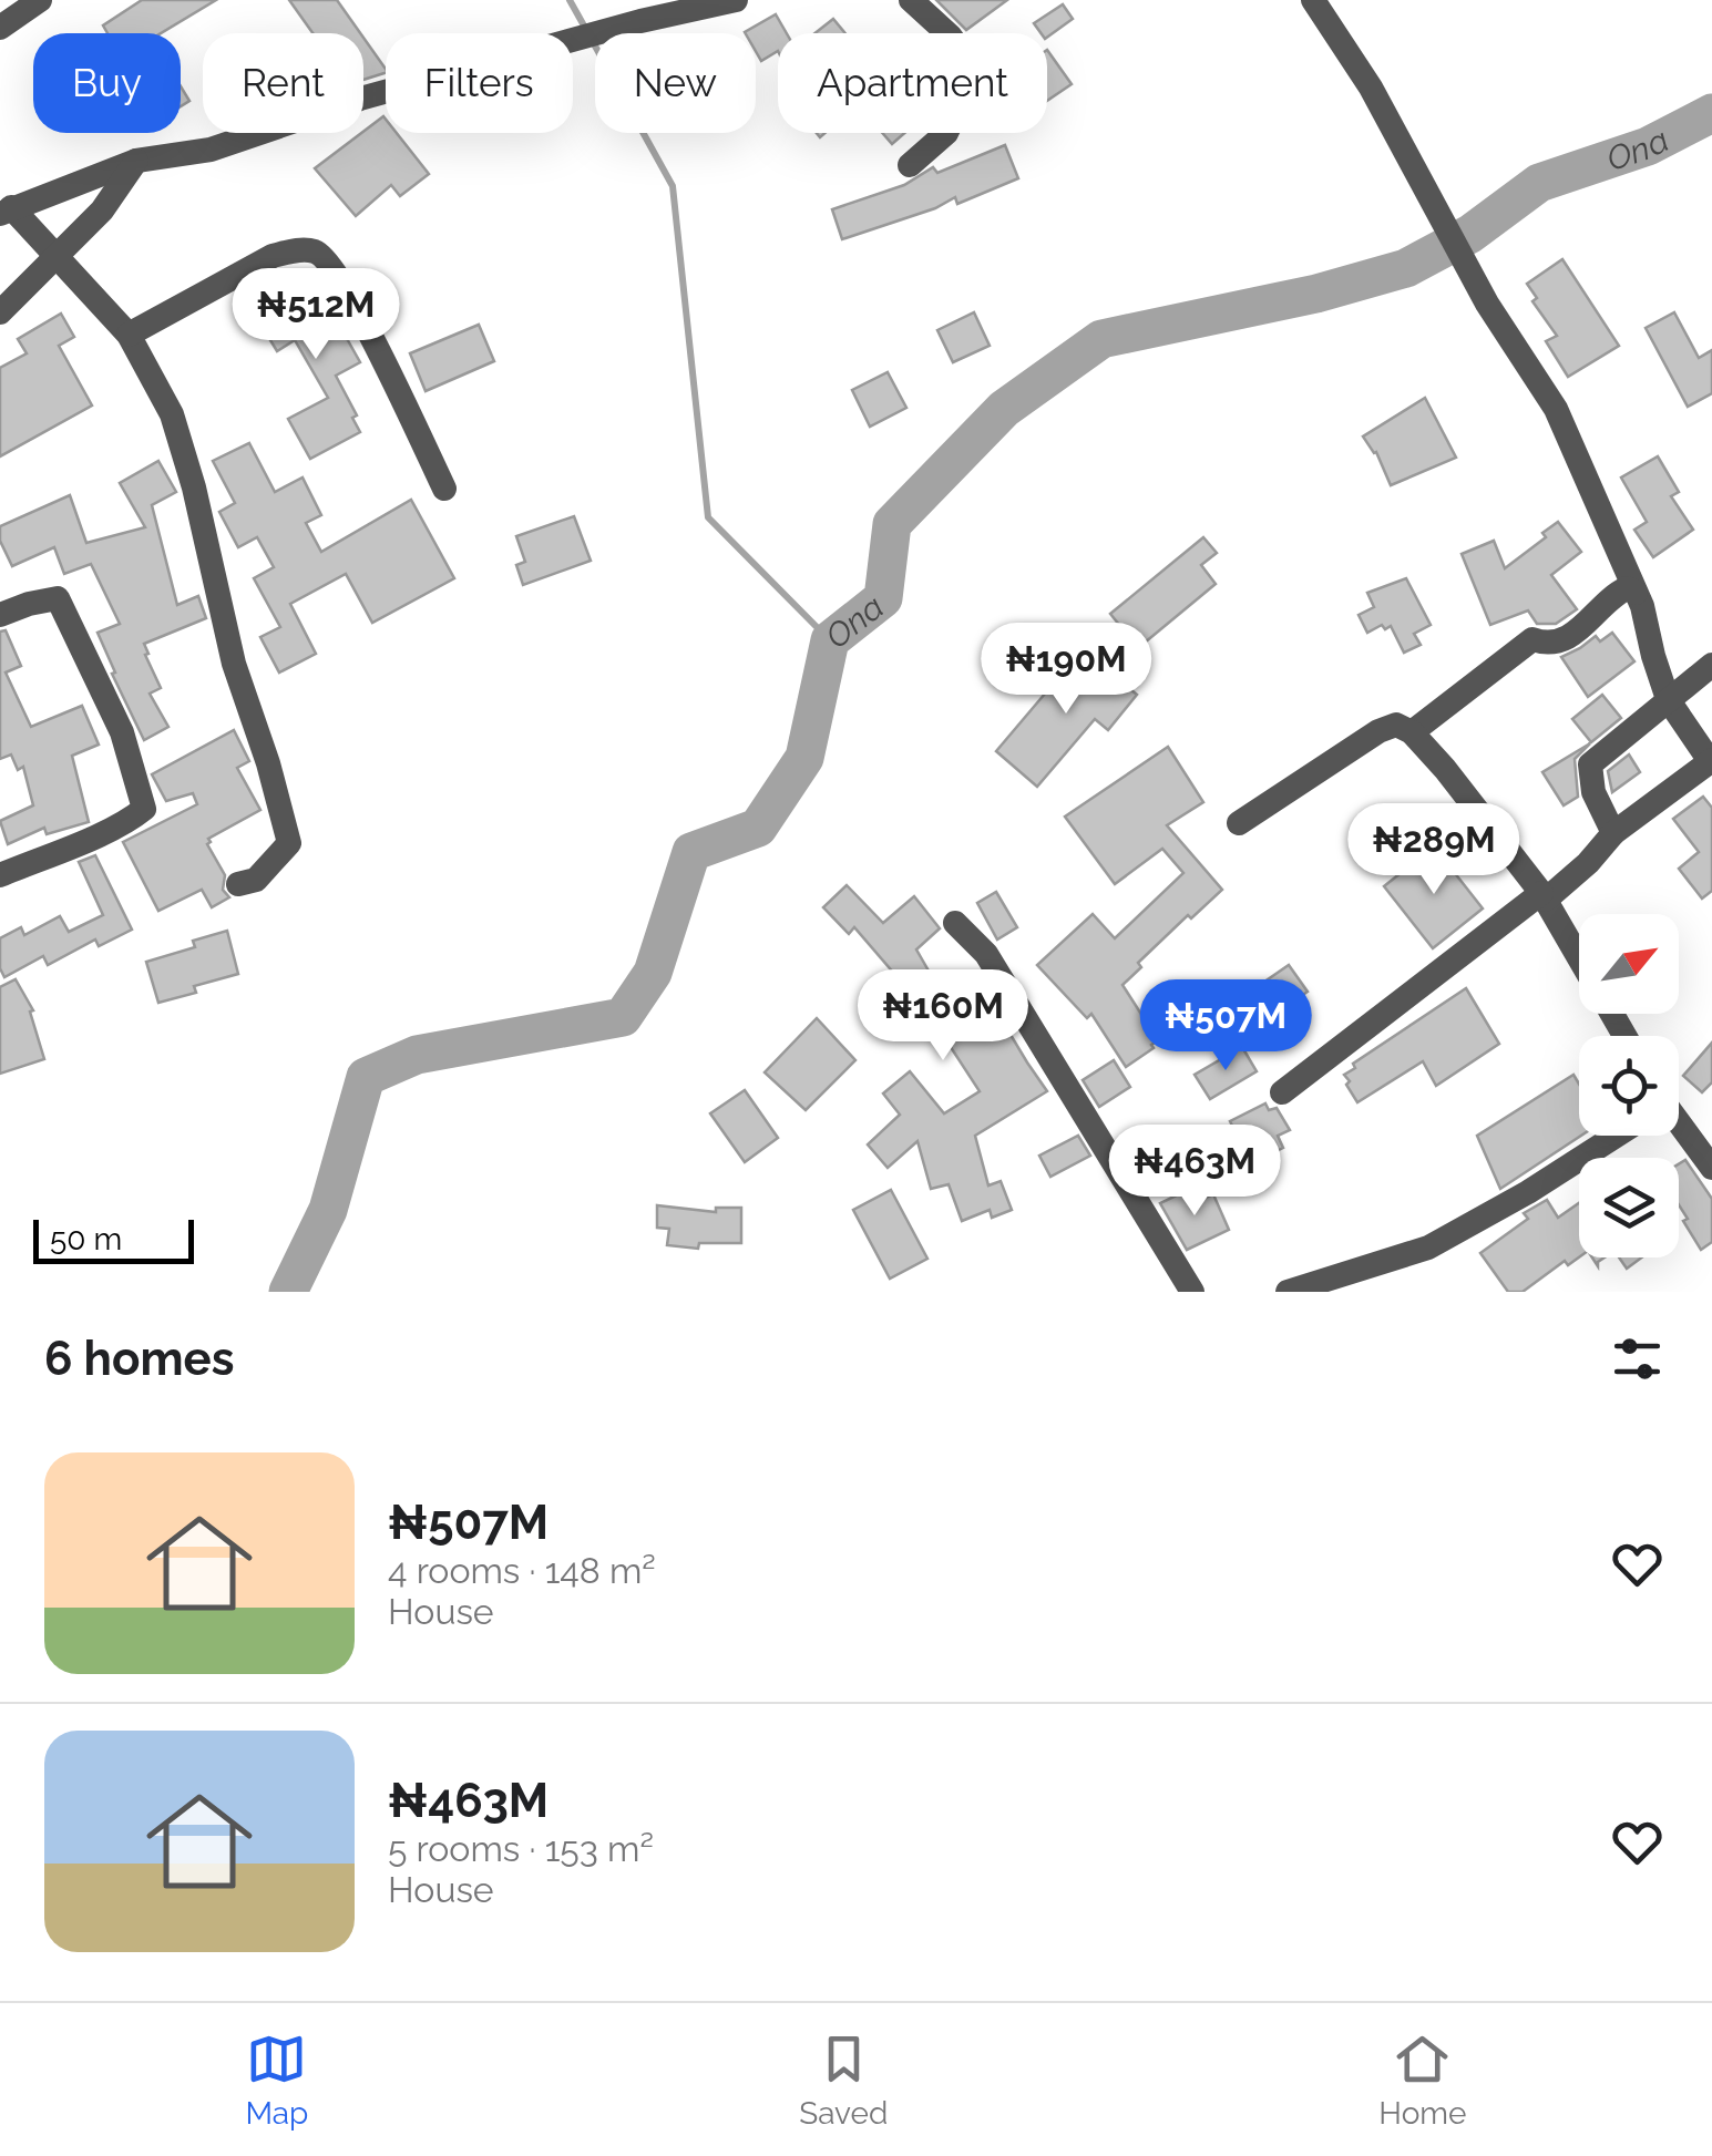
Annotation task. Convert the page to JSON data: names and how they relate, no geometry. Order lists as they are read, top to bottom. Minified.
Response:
{"water":["Ona"],"scale_bar":"50 m","north":"top right","page":{"chip":["Buy","Rent","Filters","New","Apartment"],"price":["₦512M","₦190M","₦289M","₦160M","₦507M","₦463M"],"scale":"50 m","heading":"6 homes","list":[{"name":"₦507M","note":"4 rooms · 148 m² · House"},{"name":"₦463M","note":"5 rooms · 153 m² · House"}],"tabs":["Map","Saved","Home"]}}
